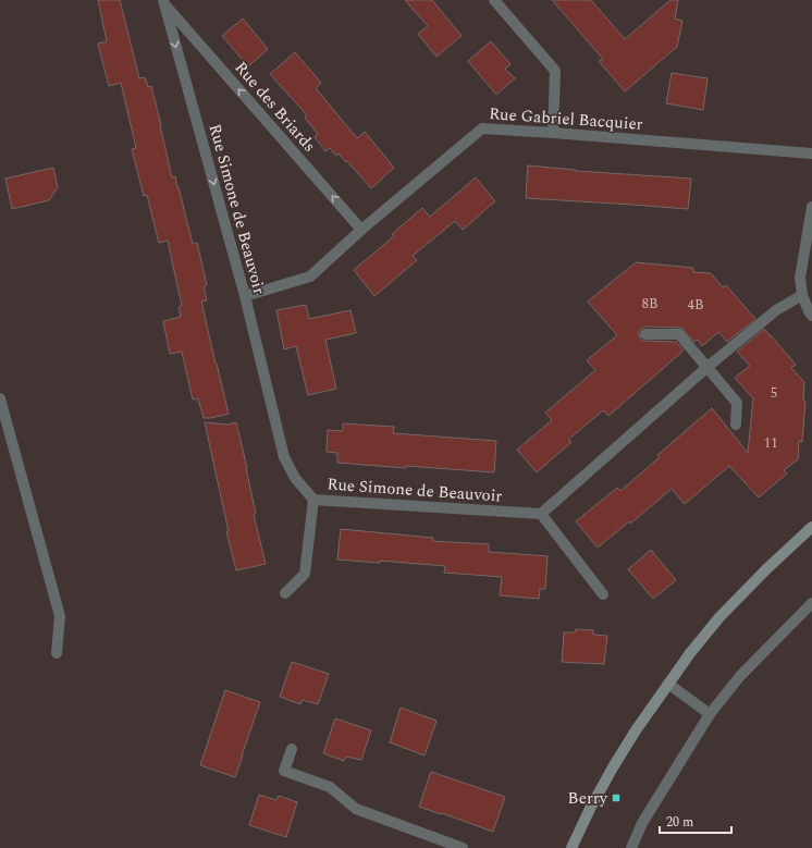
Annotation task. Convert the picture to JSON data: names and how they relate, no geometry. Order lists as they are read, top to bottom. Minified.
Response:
{"streets":{"street":["Rue des Briards","Rue Gabriel Bacquier","Rue Simone de Beauvoir"]},"crossings":[["Rue des Briards","Rue Gabriel Bacquier"],["Rue des Briards","Rue Simone de Beauvoir"],["Rue Gabriel Bacquier","Rue Simone de Beauvoir"]],"one_way":["Rue des Briards","Rue Simone de Beauvoir"],"places":{"transit":["Berry"]},"house_numbers":["8B","4B","5","11"],"scale_bar":"20 m"}
